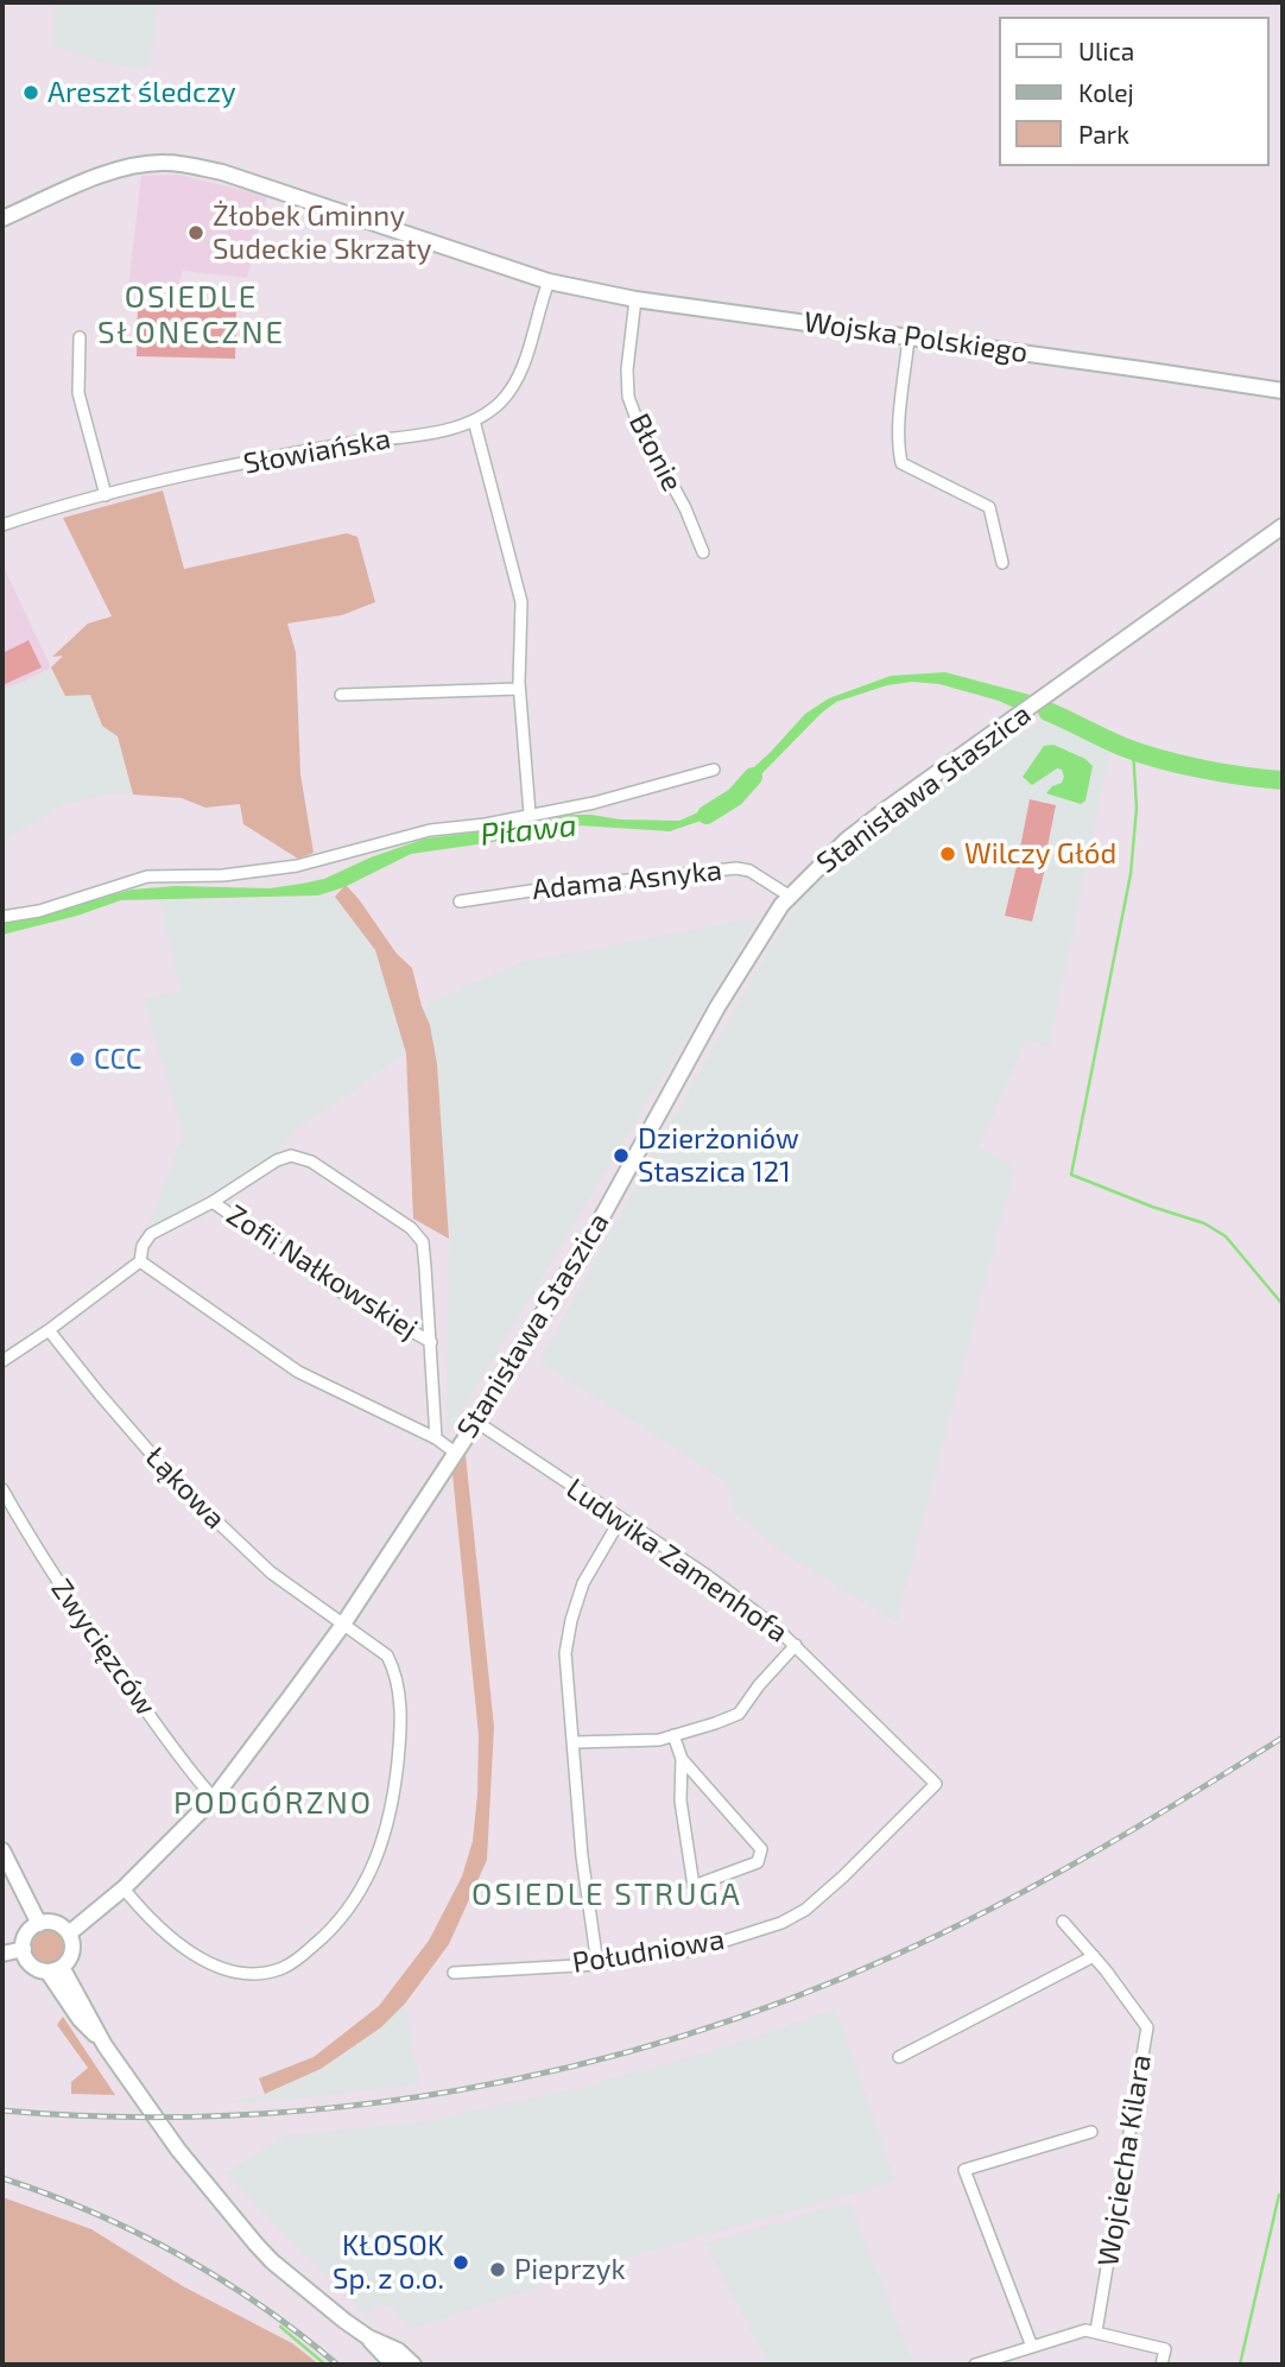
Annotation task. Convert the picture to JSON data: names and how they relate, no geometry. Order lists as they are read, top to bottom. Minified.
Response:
{"streets":{"main road":["Wojska Polskiego","Stanisława Staszica"],"street":["Słowiańska","Błonie","Adama Asnyka","Zofii Nałkowskiej","Łąkowa","Ludwika Zamenhofa","Zwycięzców","Południowa","Wojciecha Kilara"]},"crossings":[["Wojska Polskiego","Słowiańska"],["Wojska Polskiego","Błonie"],["Stanisława Staszica","Adama Asnyka"],["Stanisława Staszica","Łąkowa"],["Stanisława Staszica","Ludwika Zamenhofa"],["Stanisława Staszica","Zwycięzców"],["Ludwika Zamenhofa","Południowa"]],"districts":["OSIEDLE SŁONECZNE","PODGÓRZNO","OSIEDLE STRUGA"],"water":["Piława"],"places":["Areszt śledczy","Żłobek Gminny Sudeckie Skrzaty","Wilczy Głód","CCC","Dzierżoniów Staszica 121","KŁOSOK Sp. z o.o.","Pieprzyk"],"legend":["Ulica","Kolej","Park"]}
